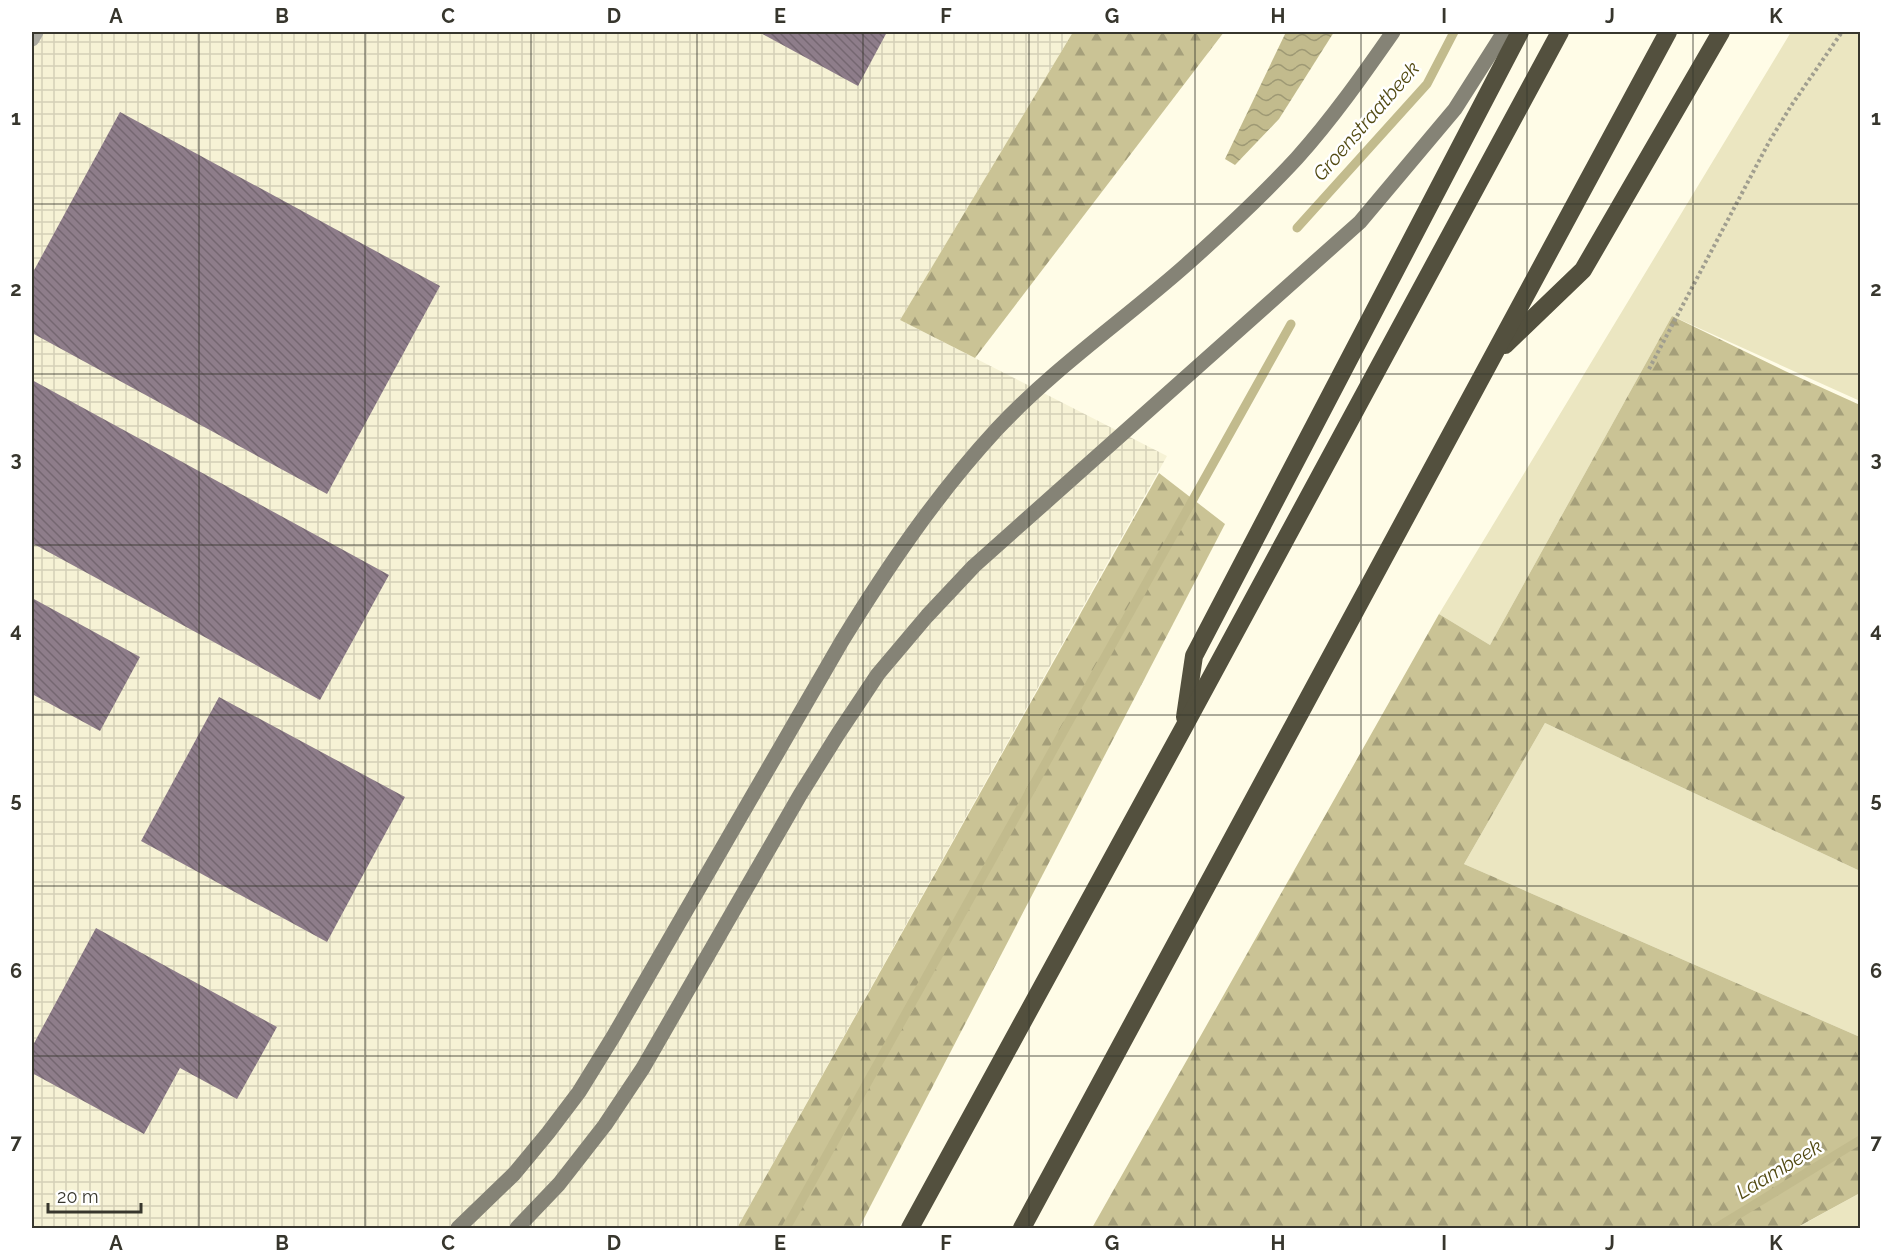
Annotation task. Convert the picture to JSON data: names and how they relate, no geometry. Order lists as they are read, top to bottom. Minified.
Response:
{"water":["Groenstraatbeek","Laambeek"],"scale_bar":"20 m","grid":{"columns":["A","B","C","D","E","F","G","H","I","J","K"],"rows":["1","2","3","4","5","6","7"]}}
